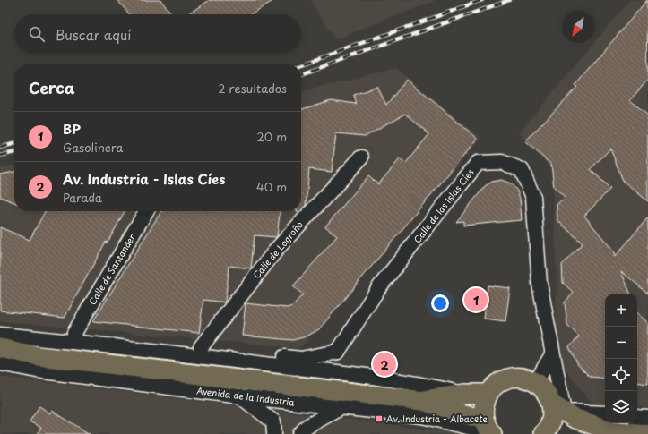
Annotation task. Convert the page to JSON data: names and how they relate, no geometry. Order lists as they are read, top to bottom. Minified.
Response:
{"streets":{"main road":["Avenida de la Industria"],"street":["Calle de las Islas Cíes","Calle de Logroño","Calle de Santander"]},"places":{"transit":["Av. Industria - Albacete"]},"north":"bottom left","page":{"search":"Buscar aquí","heading":["Cerca","2 resultados"],"list":[{"mark":"1","name":"BP","note":"Gasolinera","value":"20 m"},{"mark":"2","name":"Av. Industria - Islas Cíes","note":"Parada","value":"40 m"}],"pins":["1","2"],"map_buttons":["+","−"]}}
